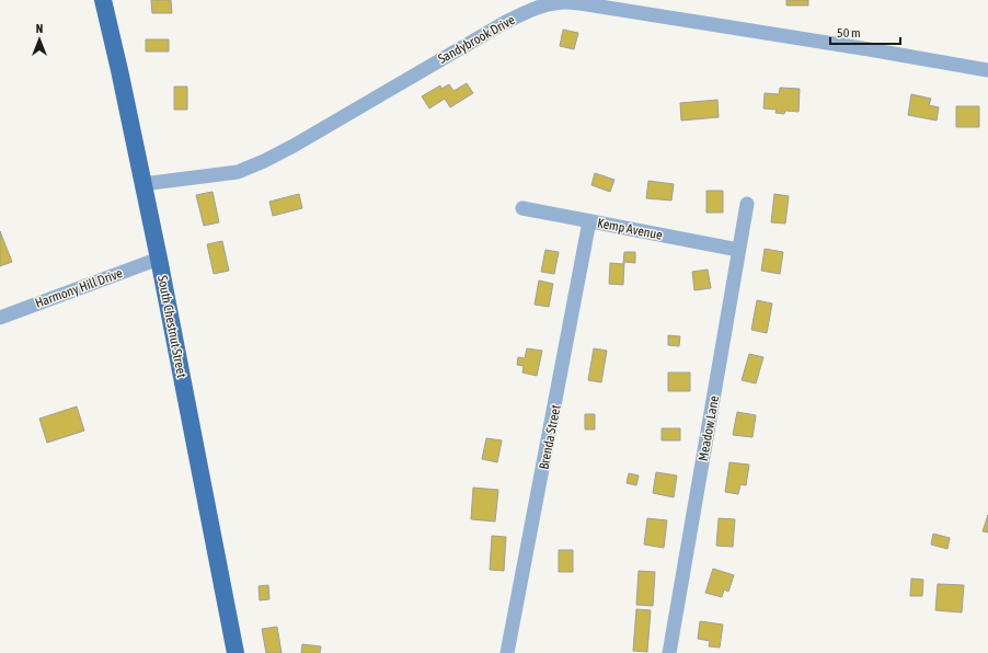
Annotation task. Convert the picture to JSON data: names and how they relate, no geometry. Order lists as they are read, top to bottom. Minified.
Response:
{"streets":{"main road":["South Chestnut Street"],"street":["Sandybrook Drive","Kemp Avenue","Harmony Hill Drive","Meadow Lane","Brenda Street"]},"crossings":[["Sandybrook Drive","South Chestnut Street"],["Kemp Avenue","Meadow Lane"],["Kemp Avenue","Brenda Street"],["Harmony Hill Drive","South Chestnut Street"]],"scale_bar":"50 m","north":"top"}
